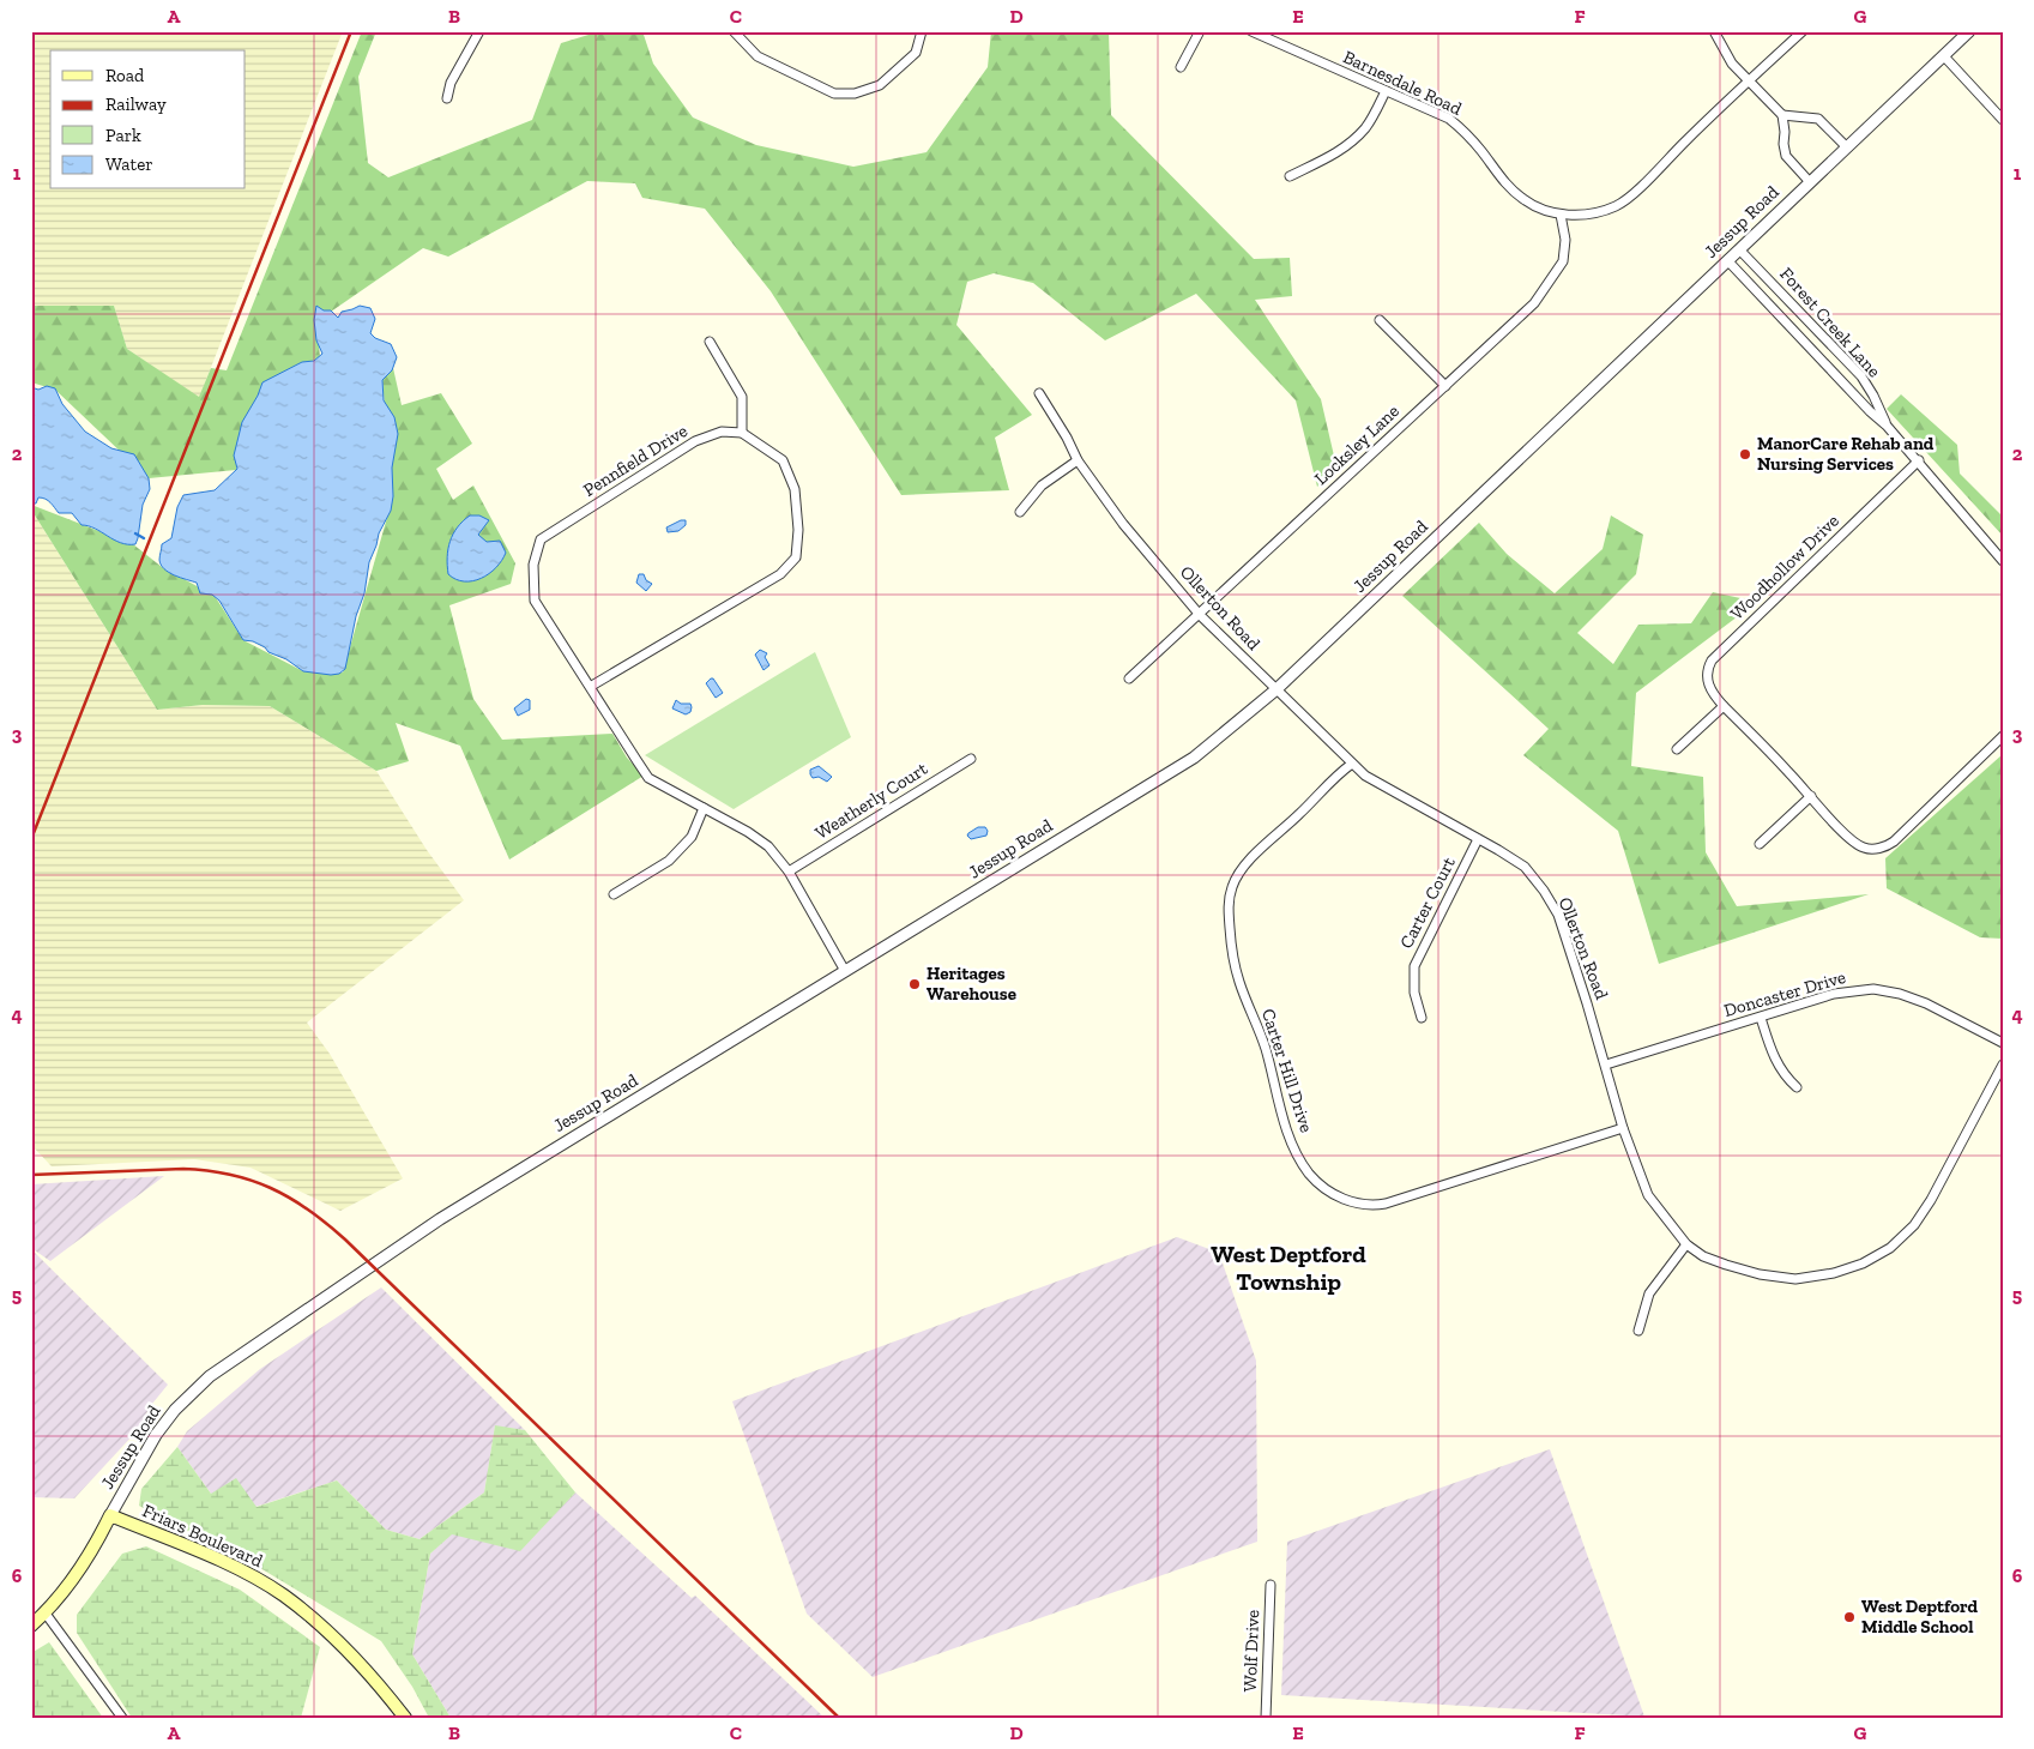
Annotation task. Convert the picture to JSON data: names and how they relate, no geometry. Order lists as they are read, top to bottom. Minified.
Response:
{"streets":{"main road":["Jessup Road","Friars Boulevard"],"street":["Barnesdale Road","Forest Creek Lane","Locksley Lane","Pennfield Drive","Woodhollow Drive","Ollerton Road","Weatherly Court","Carter Court","Doncaster Drive","Carter Hill Drive","Wolf Drive"]},"crossings":[["Barnesdale Road","Locksley Lane"],["Jessup Road","Forest Creek Lane"],["Jessup Road","Pennfield Drive"],["Jessup Road","Ollerton Road"],["Jessup Road","Friars Boulevard"],["Forest Creek Lane","Woodhollow Drive"],["Locksley Lane","Ollerton Road"],["Pennfield Drive","Weatherly Court"],["Ollerton Road","Carter Court"],["Ollerton Road","Doncaster Drive"],["Ollerton Road","Carter Hill Drive"]],"districts":["West Deptford Township"],"places":["ManorCare Rehab and Nursing Services","Heritages Warehouse","West Deptford Middle School"],"legend":["Road","Railway","Park","Water"],"grid":{"columns":["A","B","C","D","E","F","G"],"rows":["1","2","3","4","5","6"]}}
